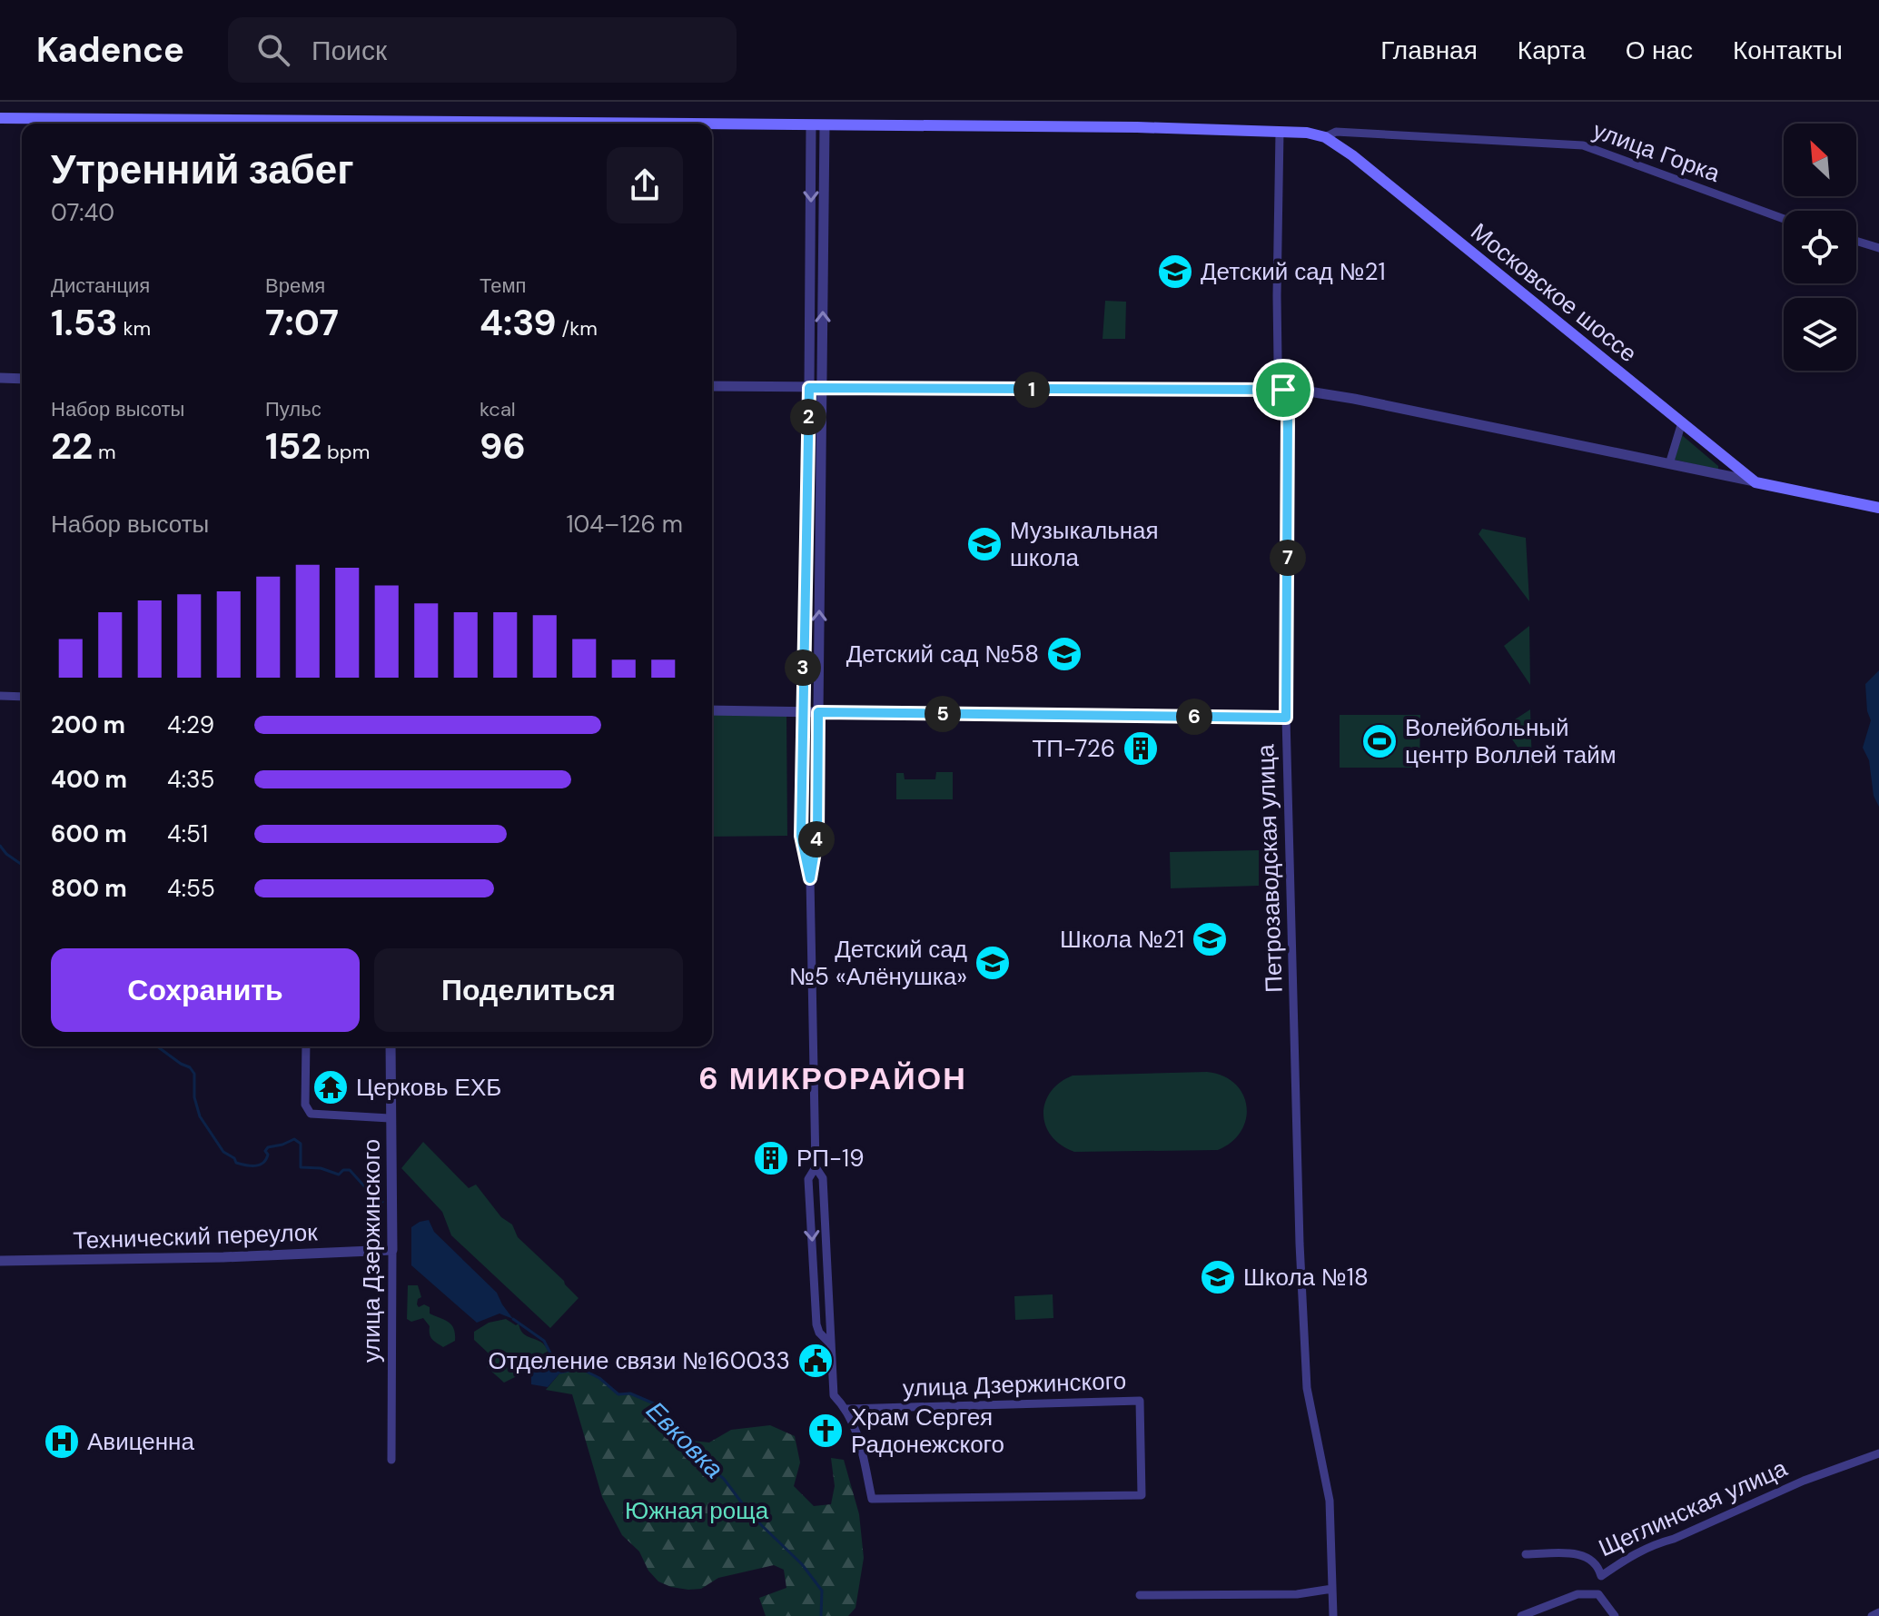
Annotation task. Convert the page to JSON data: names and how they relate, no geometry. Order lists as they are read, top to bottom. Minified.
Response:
{"streets":{"main road":["Московское шоссе"],"street":["улица Горка","Петрозаводская улица","Технический переулок","улица Дзержинского","Щеглинская улица"]},"crossings":[["улица Горка","Московское шоссе"],["Московское шоссе","Петрозаводская улица"],["Технический переулок","улица Дзержинского"]],"districts":["6 МИКРОРАЙОН"],"water":["Евковка"],"parks":["Южная роща"],"places":{"school or university":["Детский сад №21","Музыкальная школа","Детский сад №58","Школа №21","Детский сад №5 «Алёнушка»","Школа №18"],"sports":["Волейбольный центр Воллей тайм"],"building":["ТП-726","РП-19"],"temple":["Церковь ЕХБ"],"public building":["Отделение связи №160033"],"church":["Храм Сергея Радонежского"],"hospital":["Авиценна"]},"north":"top left","page":{"header":"Kadence","search":"Поиск","nav":["Главная","Карта","О нас","Контакты"],"heading":["Утренний забег","07:40"],"stats":[["Дистанция","1.53 km"],["Время","7:07"],["Темп","4:39 /km"],["Набор высоты","22 m"],["Пульс","152 bpm"],["kcal","96"]],"pins":["1","2","7","3","5","6","4"],"chart":["Набор высоты","104–126 m"],"list":[{"name":"200 m","note":"4:29"},{"name":"400 m","note":"4:35"},{"name":"600 m","note":"4:51"},{"name":"800 m","note":"4:55"}],"buttons":["Сохранить","Поделиться"]}}
